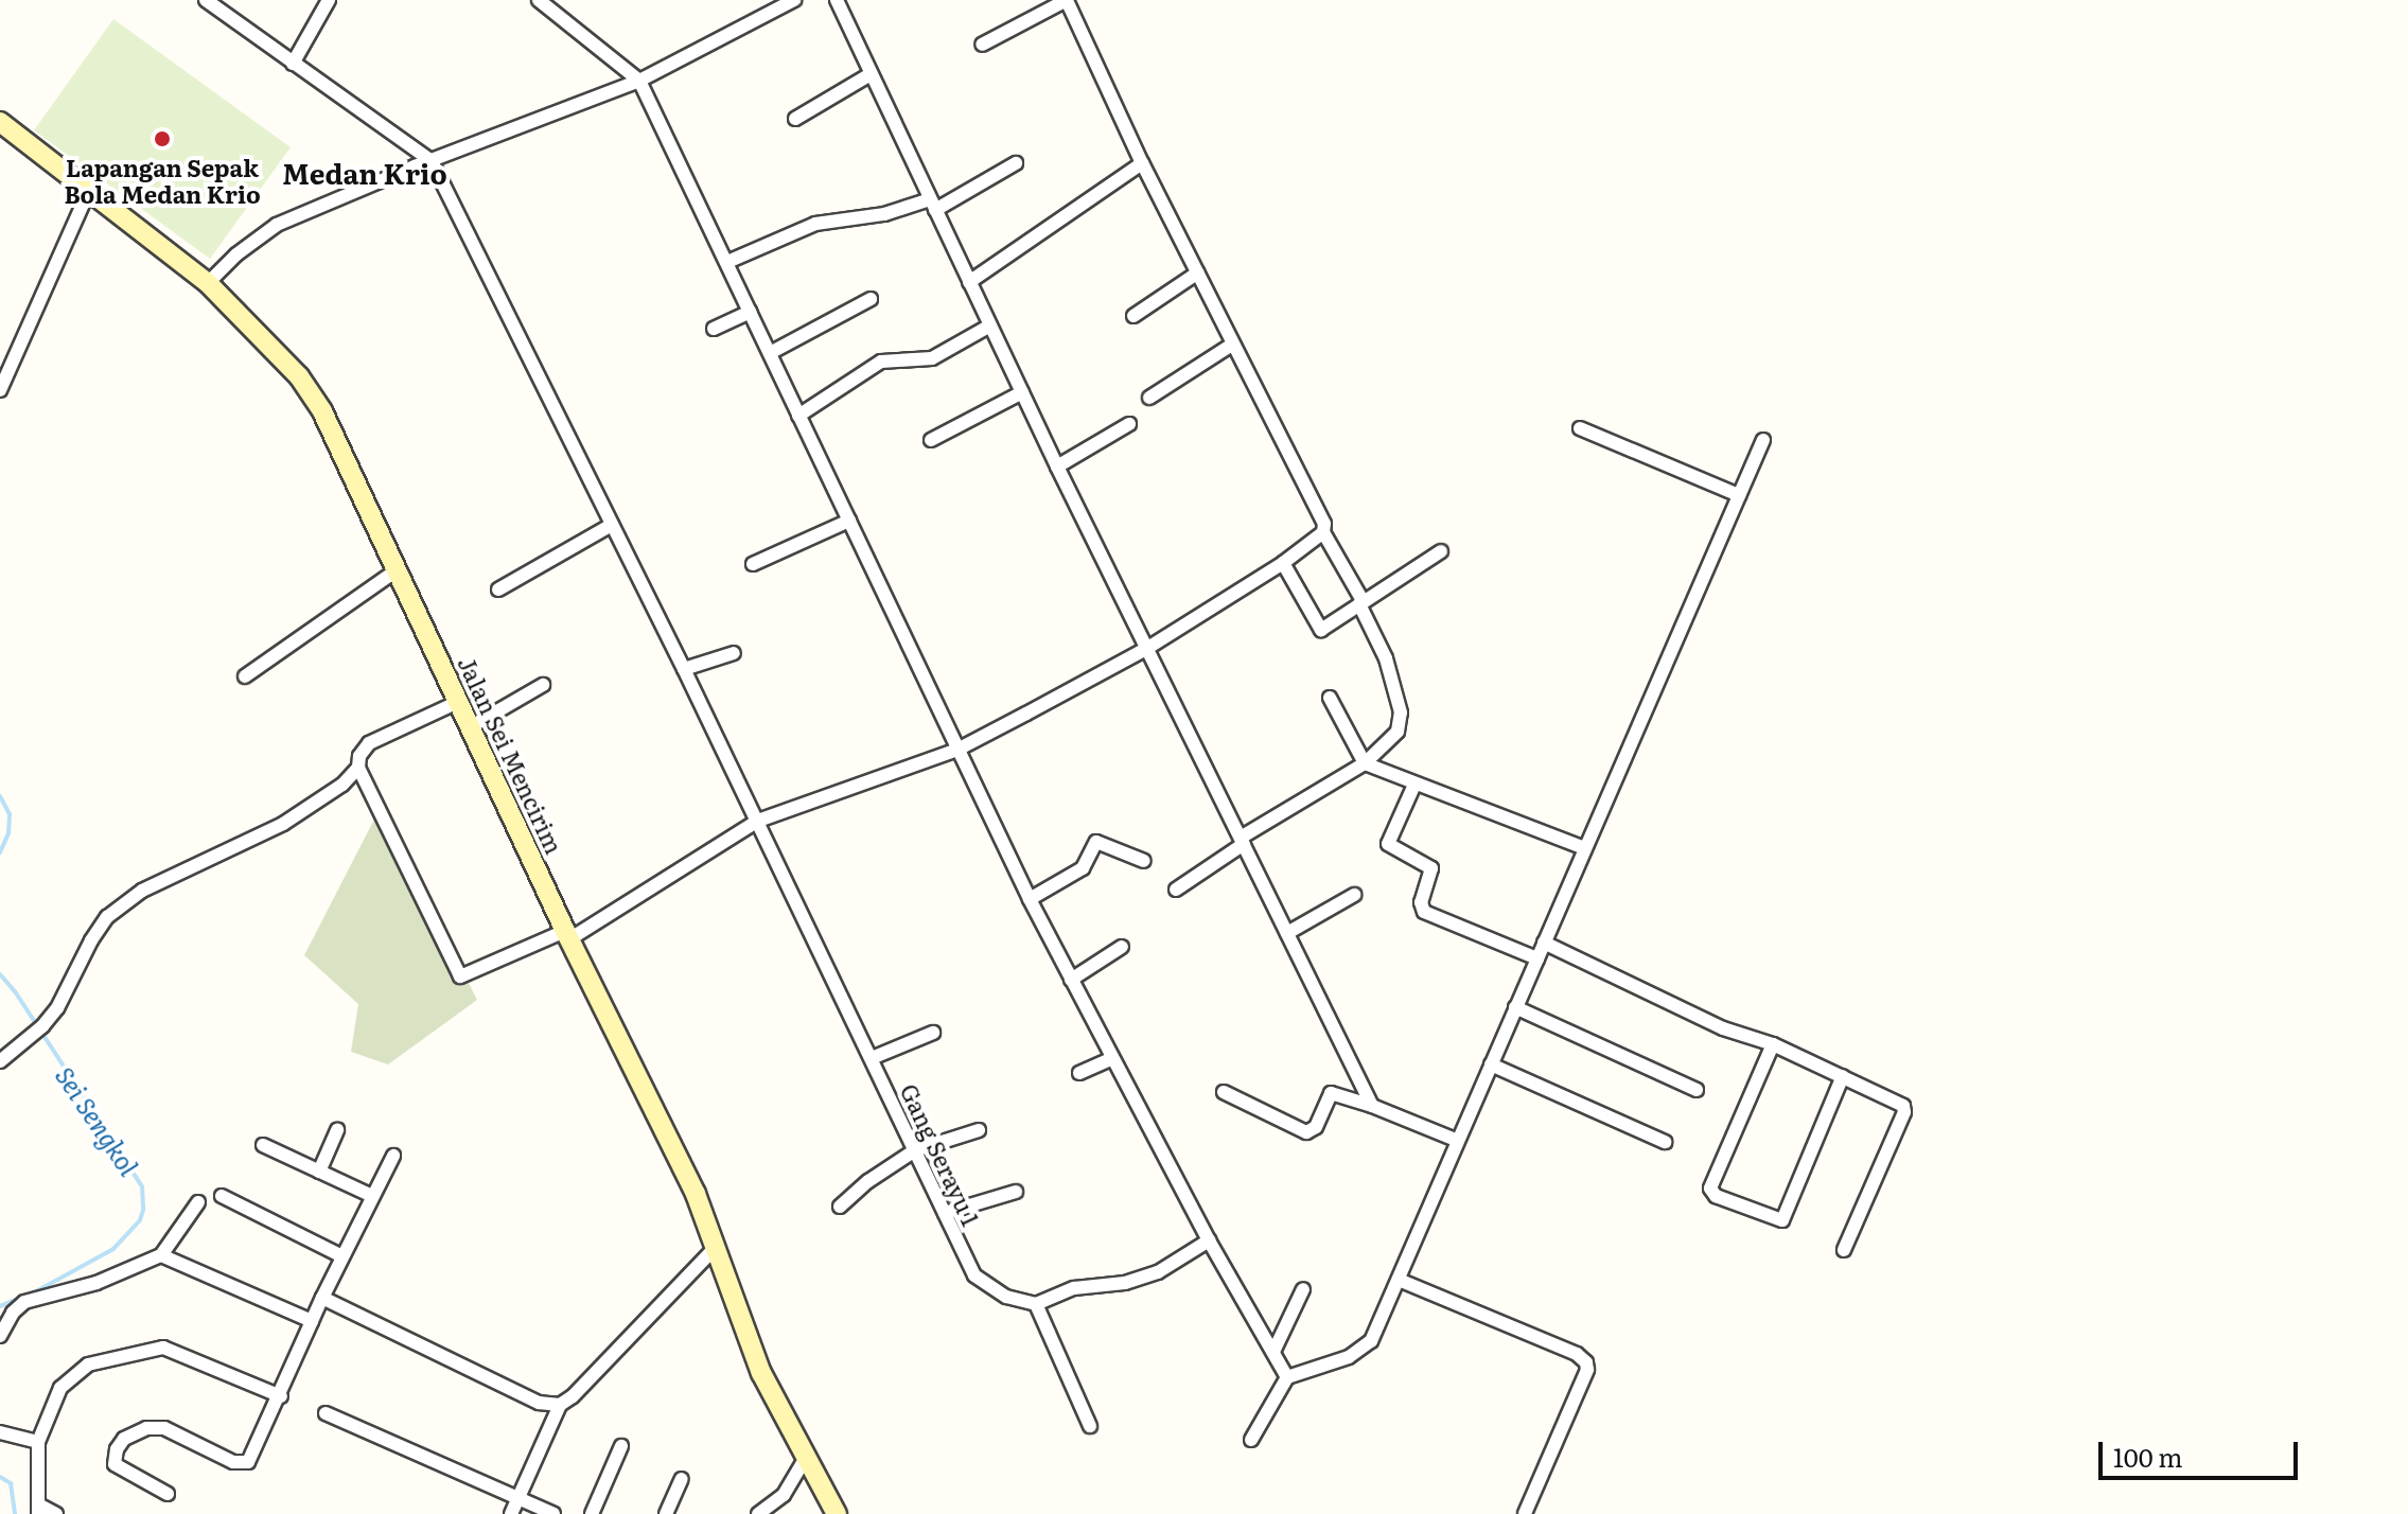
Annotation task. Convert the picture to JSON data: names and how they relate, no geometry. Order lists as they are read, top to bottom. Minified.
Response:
{"streets":{"street":["Jalan Sei Mencirim","Gang Serayu 1"]},"districts":["Medan Krio"],"water":["Sei Sengkol"],"places":["Lapangan Sepak Bola Medan Krio"],"scale_bar":"100 m"}
